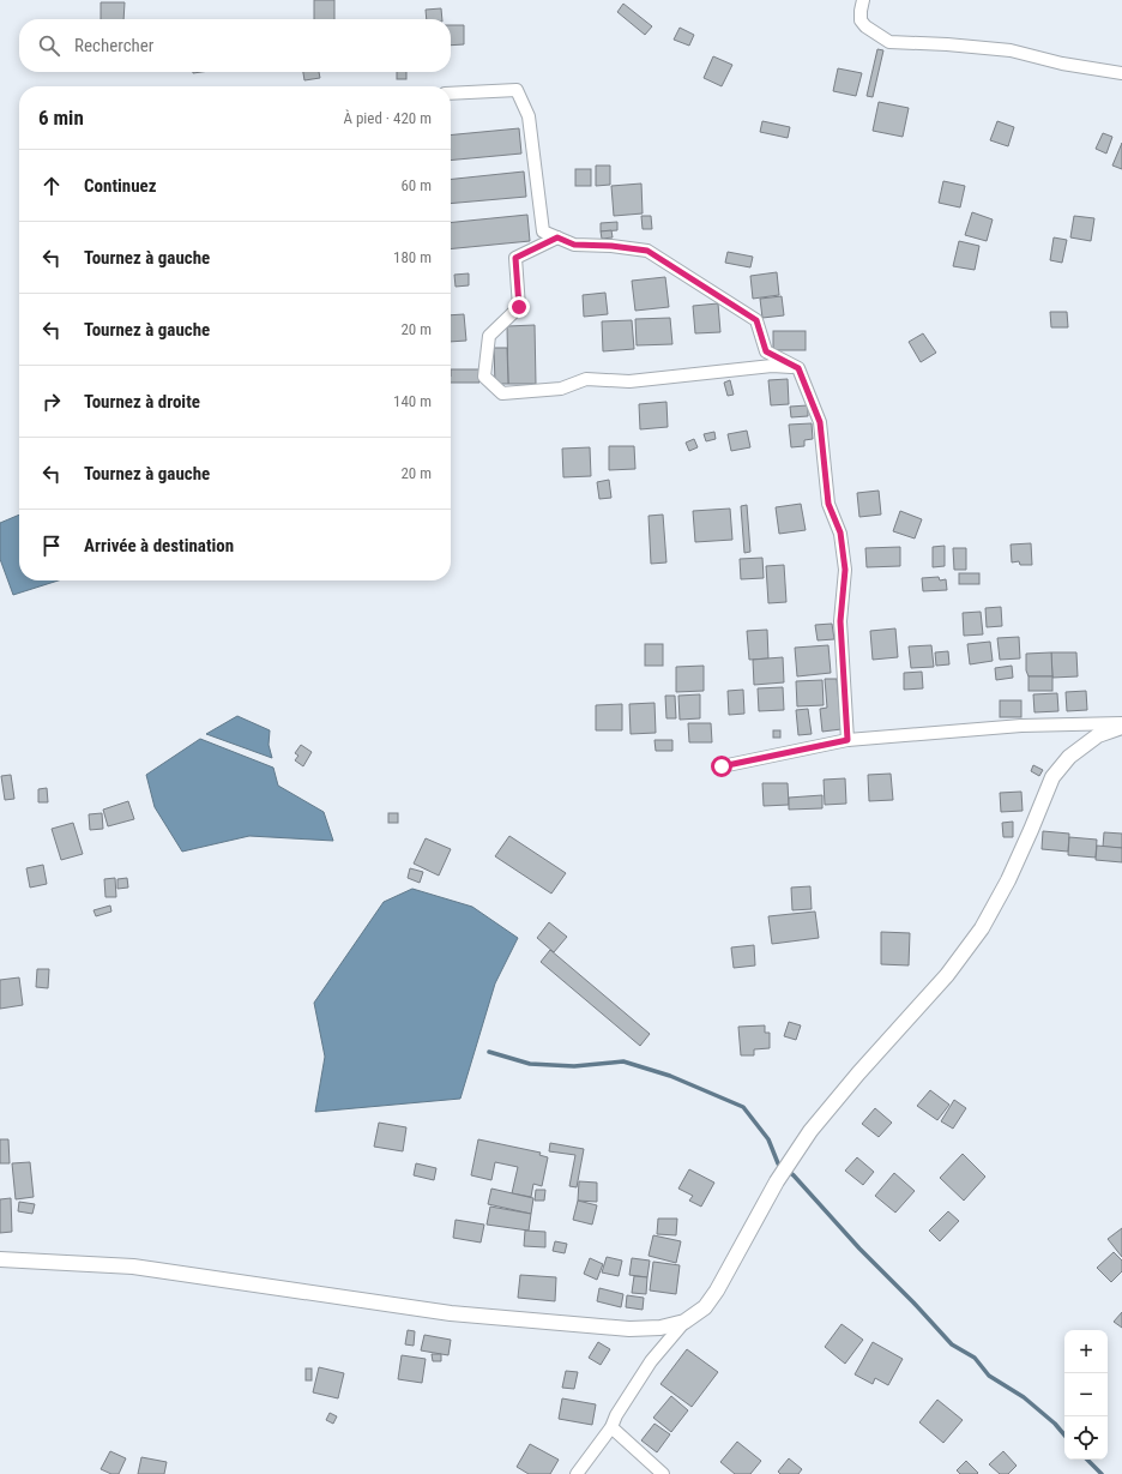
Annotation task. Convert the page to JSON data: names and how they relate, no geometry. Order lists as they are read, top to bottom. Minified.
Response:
{"page":{"search":"Rechercher","heading":["6 min","À pied · 420 m"],"list":[["Continuez","60 m"],["Tournez à gauche","180 m"],["Tournez à gauche","20 m"],["Tournez à droite","140 m"],["Tournez à gauche","20 m"],"Arrivée à destination"],"map_buttons":["+","−"]}}
